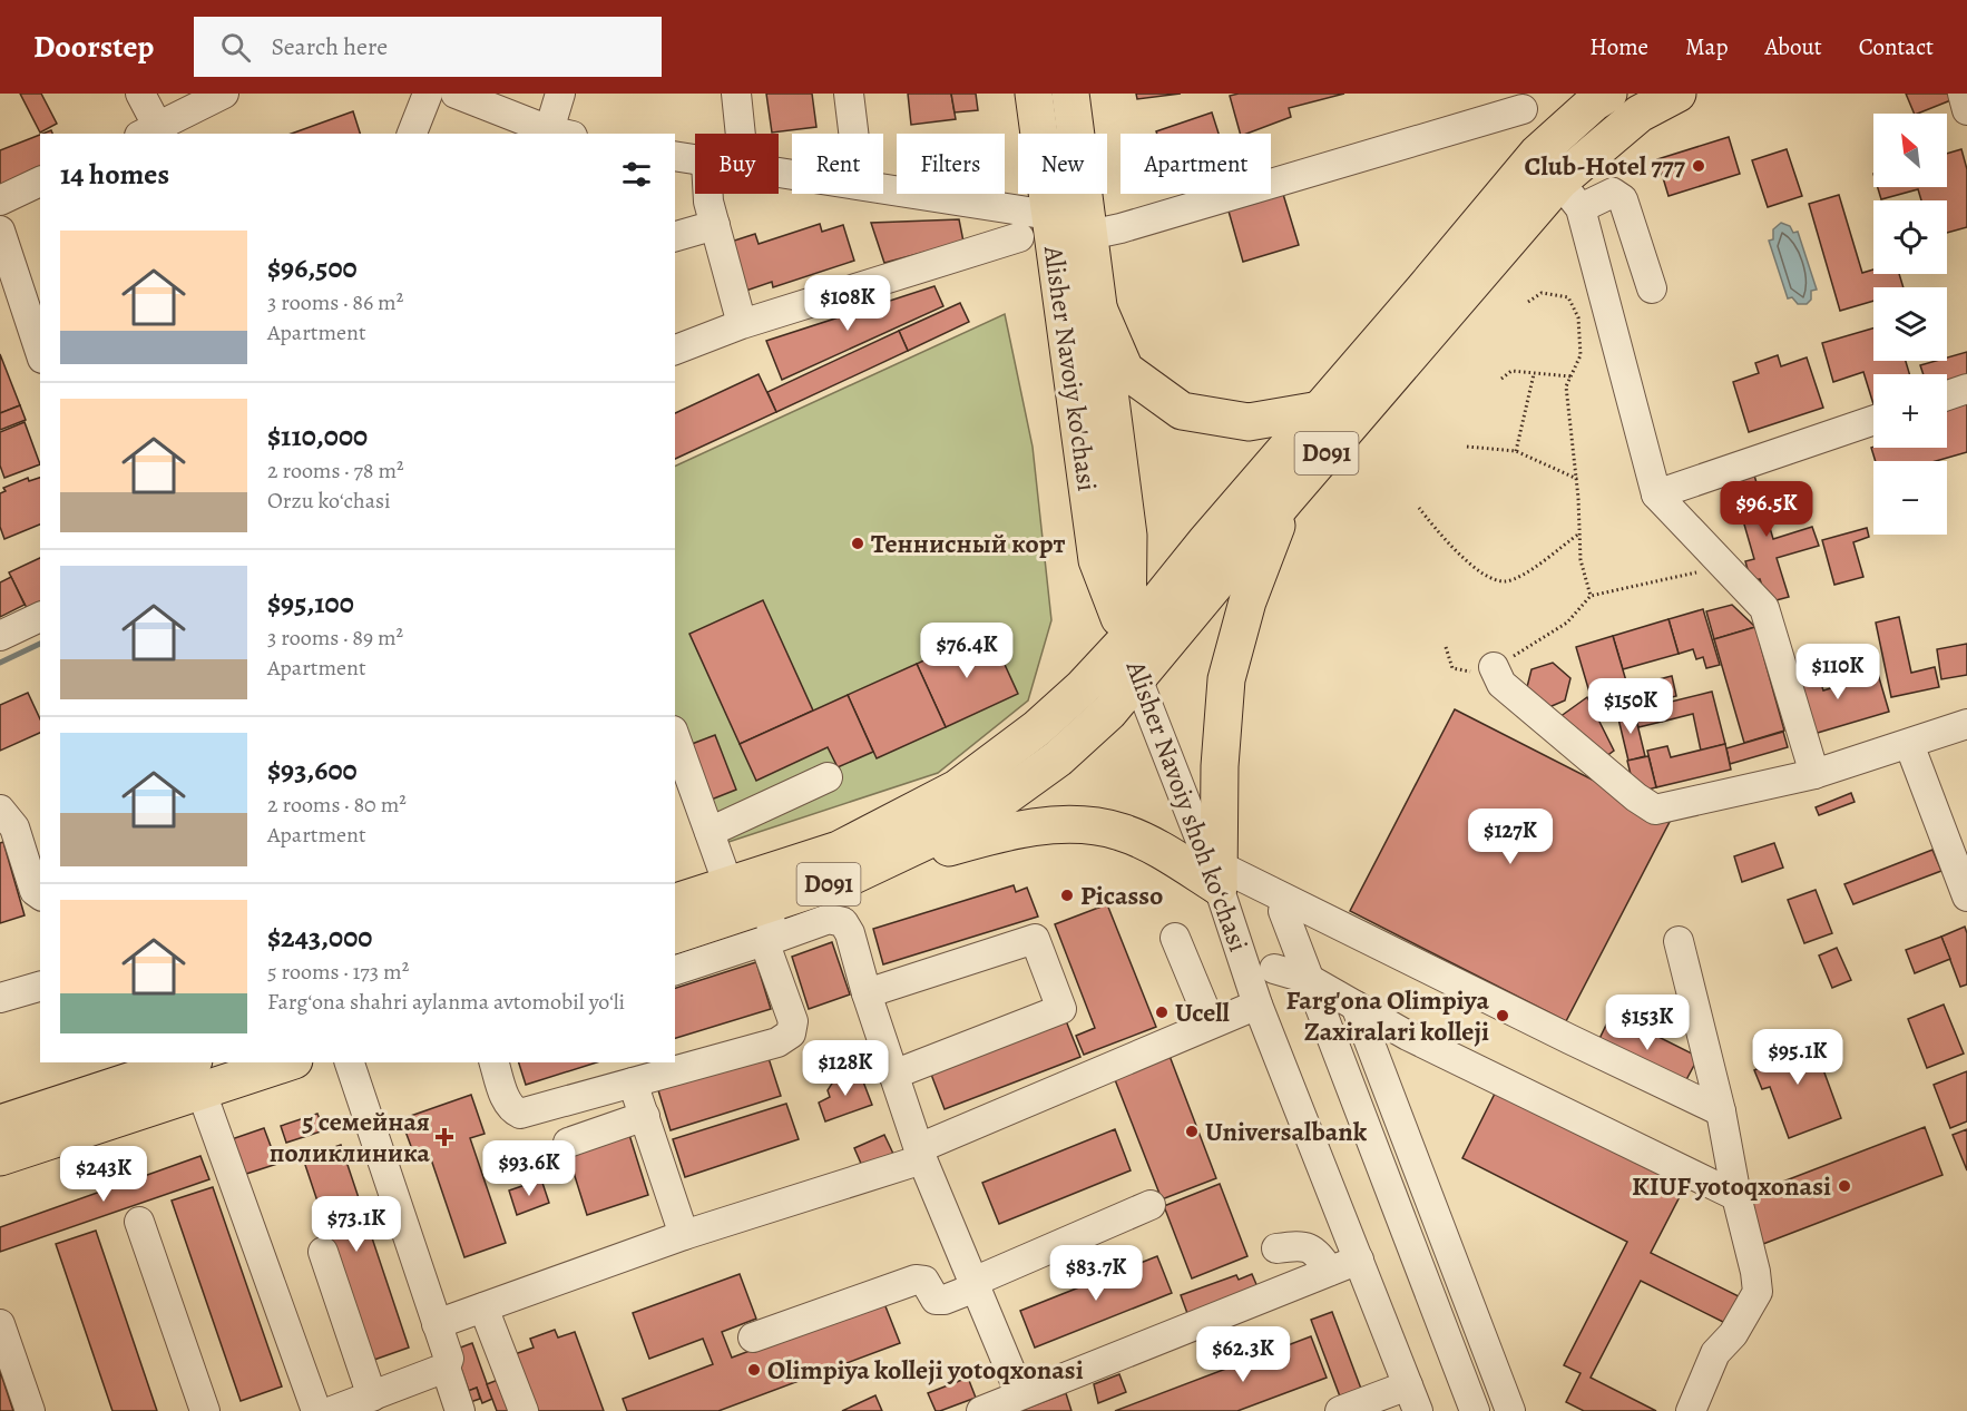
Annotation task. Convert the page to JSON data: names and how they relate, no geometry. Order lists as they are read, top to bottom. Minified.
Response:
{"streets":{"main road":["Alisher Navoiy ko'chasi","D091","Alisher Navoiy shoh koʻchasi"]},"crossings":[["Alisher Navoiy ko'chasi","D091"],["Alisher Navoiy ko'chasi","Alisher Navoiy shoh koʻchasi"],["D091","Alisher Navoiy shoh koʻchasi"]],"places":{"other":["Club-Hotel 777","Теннисный корт","Picasso","Ucell","Farg'ona Olimpiya Zaxiralari kolleji","Universalbank","KIUF yotoqxonasi","Olimpiya kolleji yotoqxonasi"],"health":["5 семейная поликлиника"]},"north":"top left","page":{"header":"Doorstep","search":"Search here","nav":["Home","Map","About","Contact"],"map_buttons":["+","−"],"chip":["Buy","Rent","Filters","New","Apartment"],"heading":"14 homes","list":[{"name":"$96,500","note":"3 rooms · 86 m² · Apartment"},{"name":"$110,000","note":"2 rooms · 78 m² · Orzu koʻchasi"},{"name":"$95,100","note":"3 rooms · 89 m² · Apartment"},{"name":"$93,600","note":"2 rooms · 80 m² · Apartment"},{"name":"$243,000","note":"5 rooms · 173 m² · Fargʻona shahri aylanma avtomobil yoʻli"}],"price":["$108K","$96.5K","$76.4K","$110K","$150K","$127K","$153K","$95.1K","$128K","$93.6K","$243K","$73.1K","$83.7K","$62.3K"]}}
